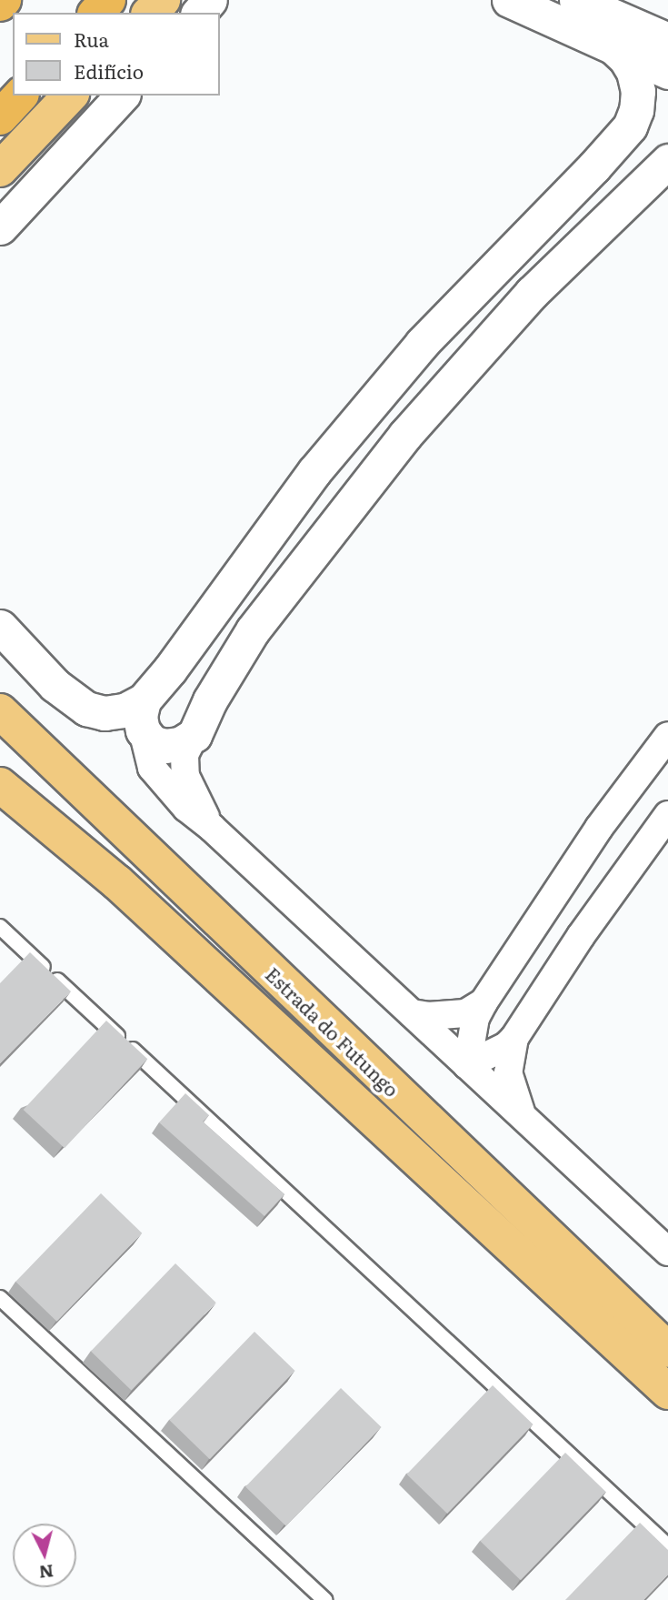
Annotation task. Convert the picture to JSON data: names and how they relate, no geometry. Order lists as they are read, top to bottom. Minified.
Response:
{"streets":{"main road":["Estrada do Futungo"]},"legend":["Rua","Edifício"],"north":"bottom"}
